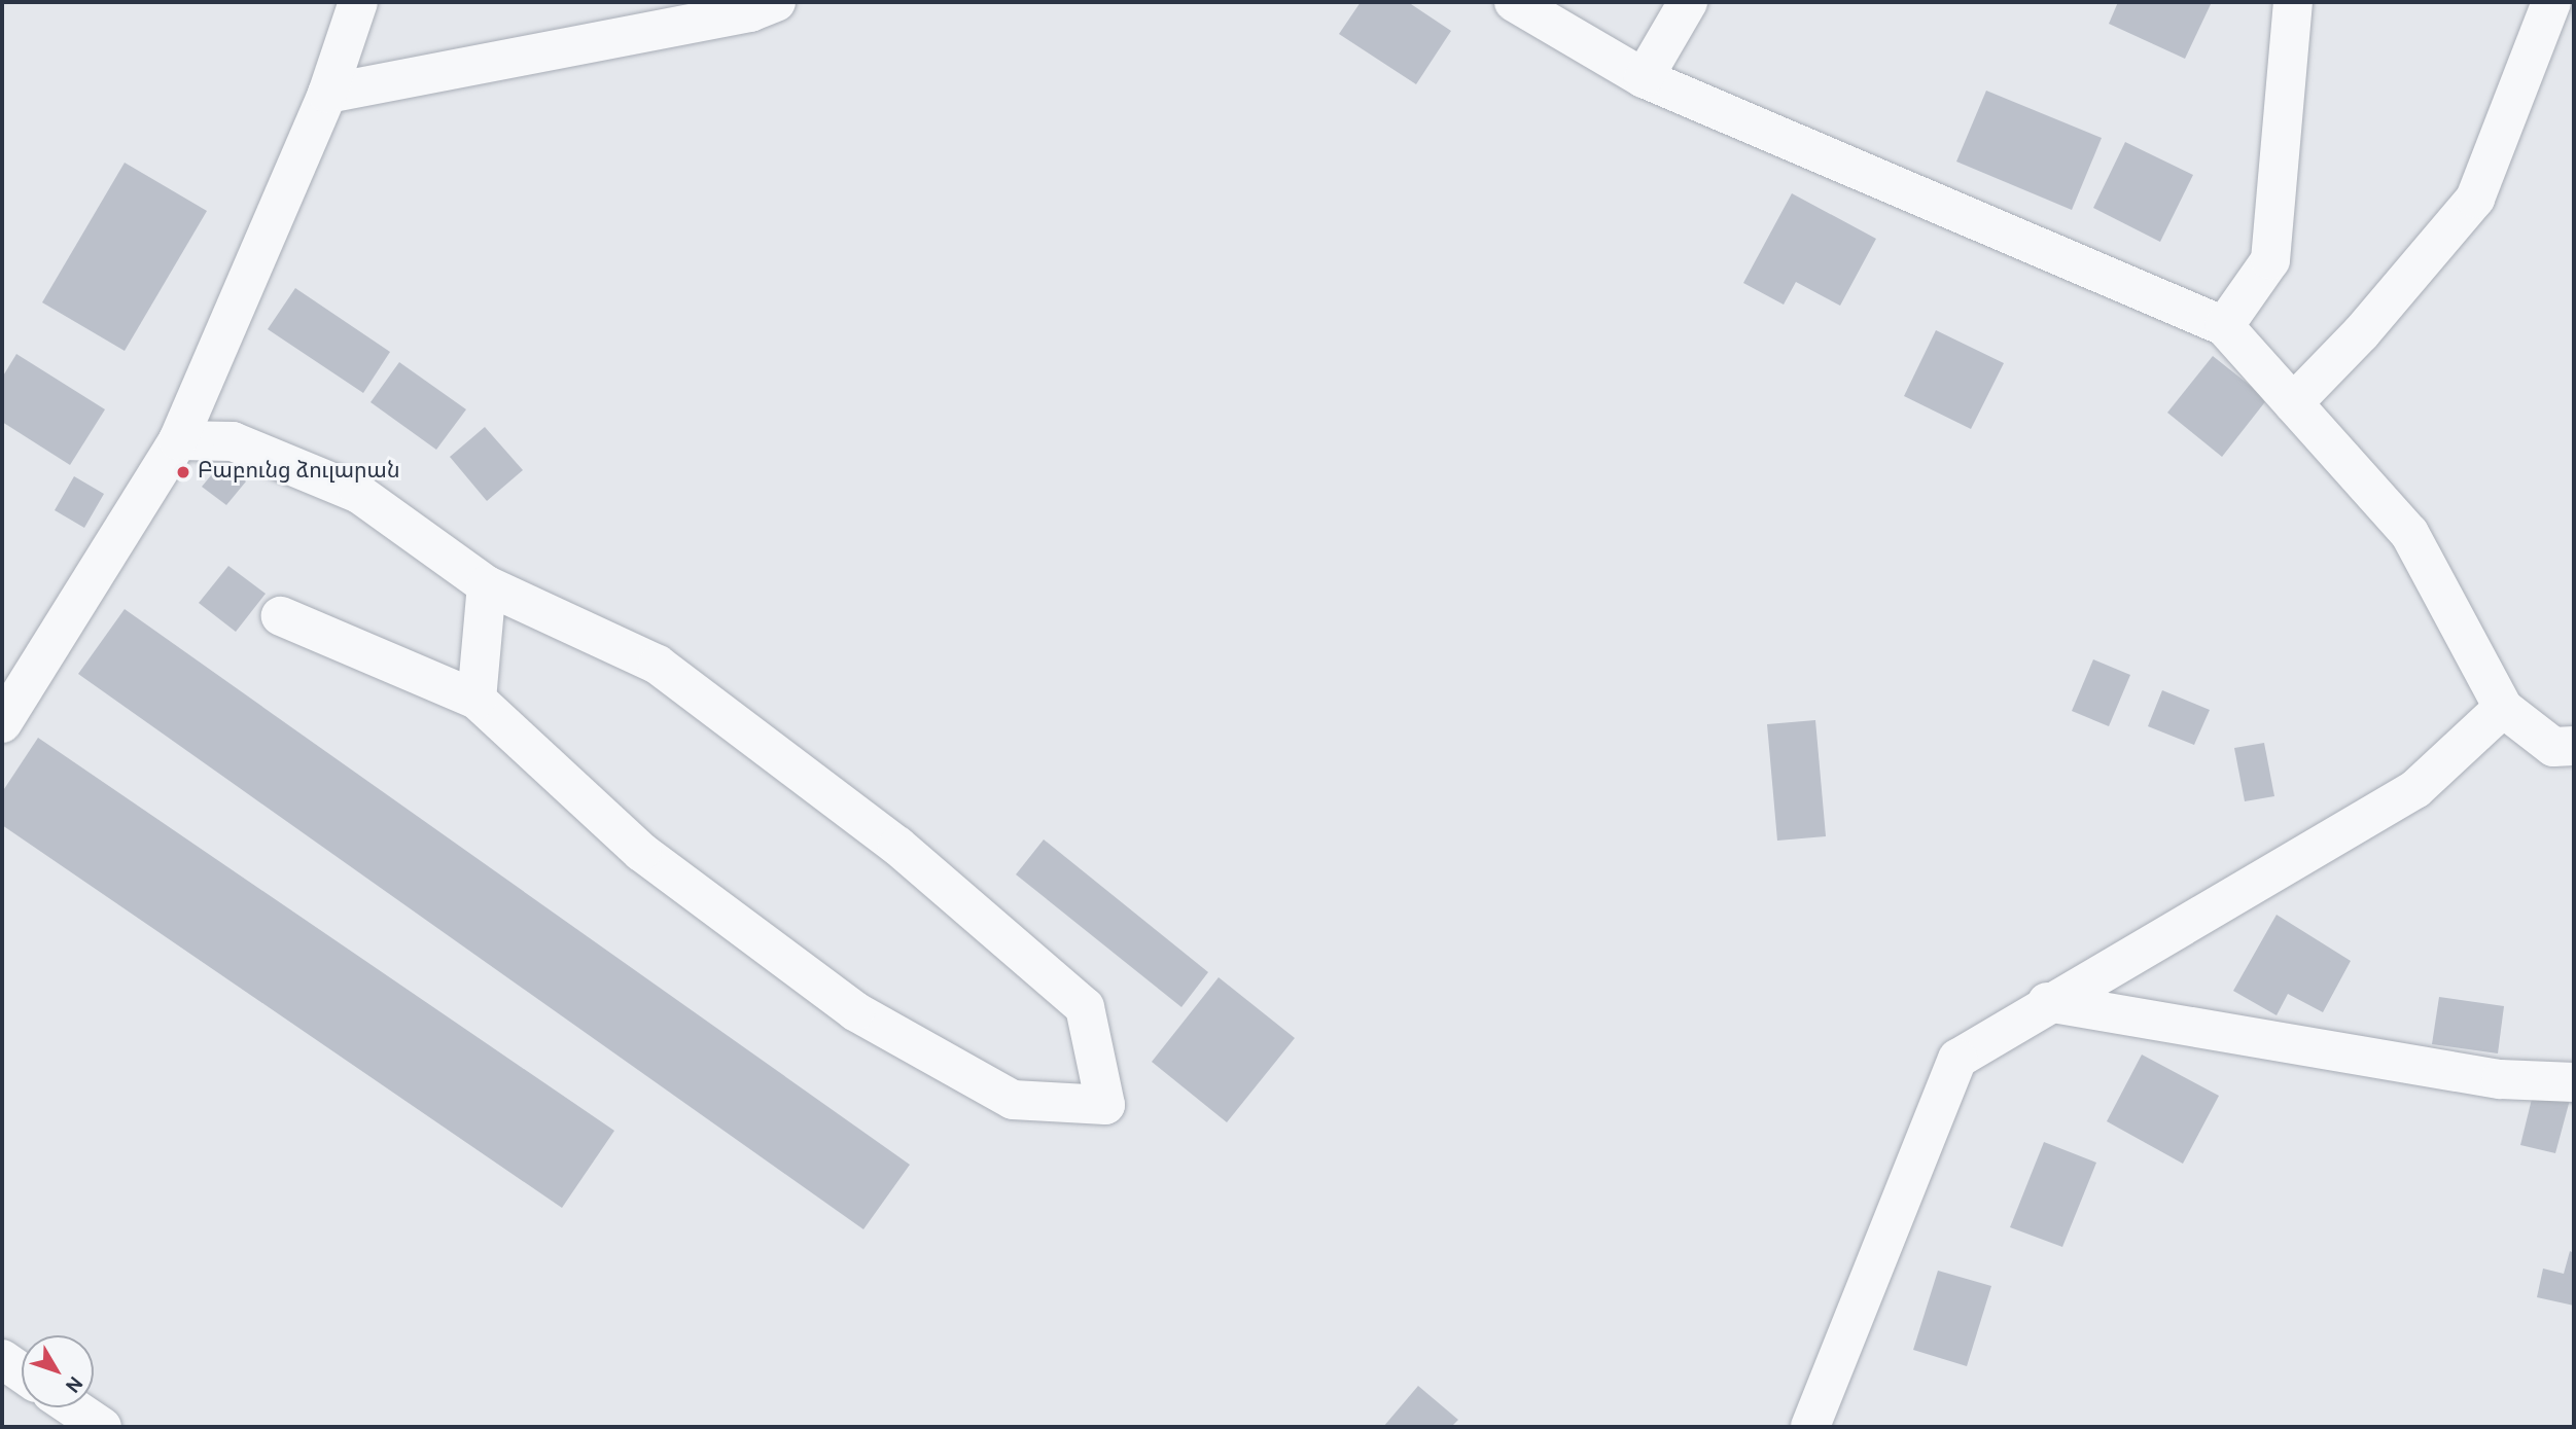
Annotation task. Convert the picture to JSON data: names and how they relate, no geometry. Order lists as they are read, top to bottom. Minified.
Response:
{"places":["Բաբունց ձուլարան"],"north":"bottom right"}
